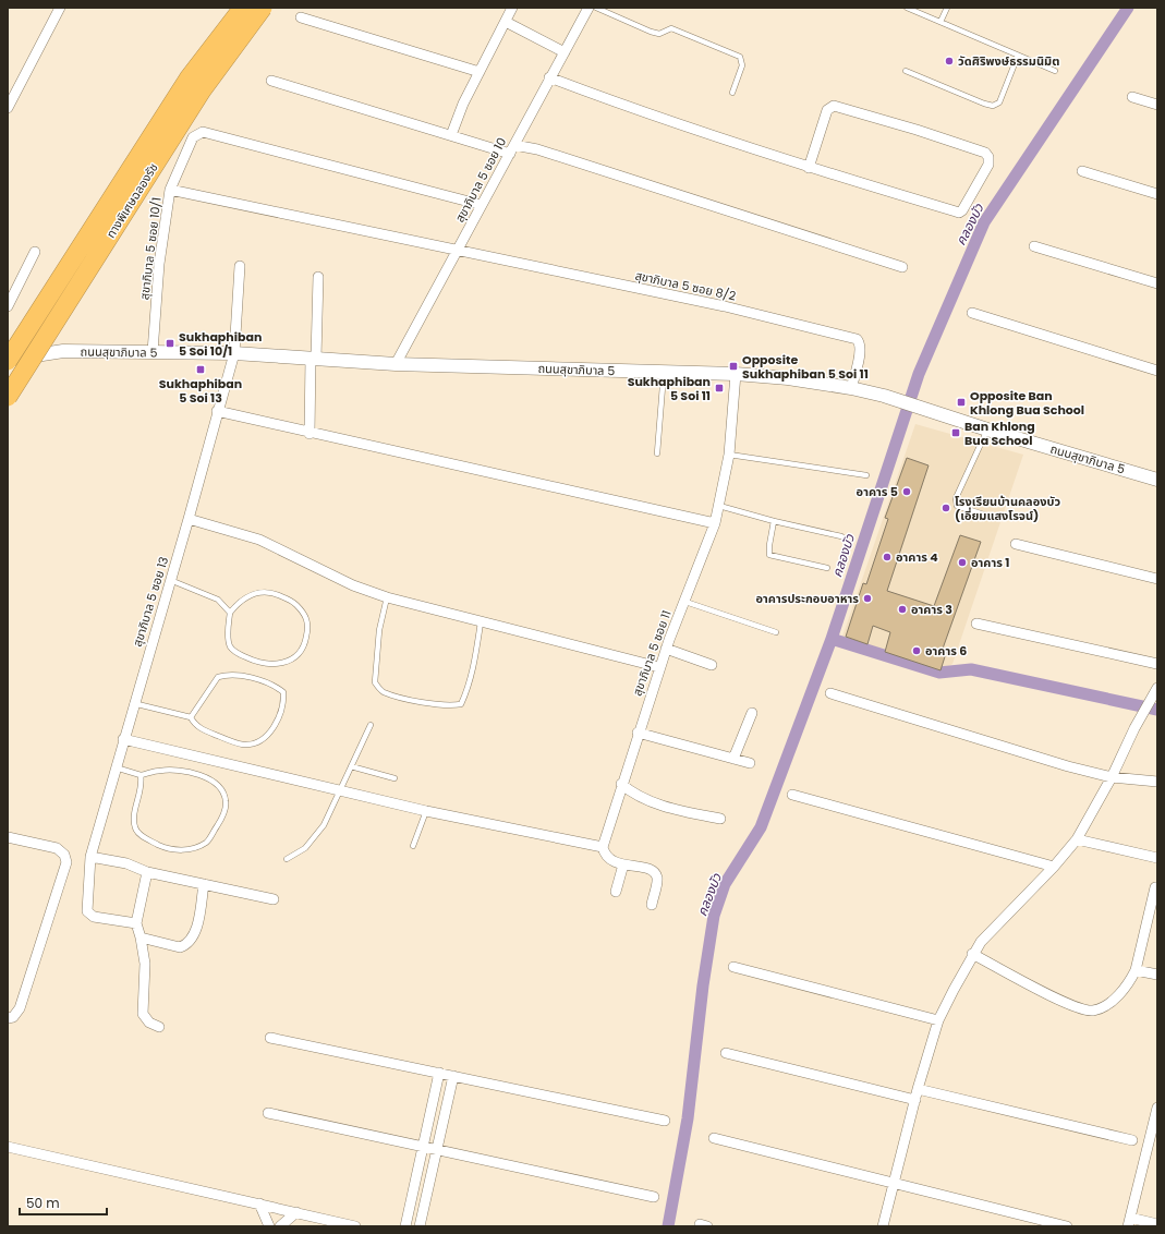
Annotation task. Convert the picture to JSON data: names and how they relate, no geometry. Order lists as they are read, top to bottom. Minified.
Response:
{"streets":{"highway":["ทางพิเศษฉลองรัช"],"street":["สุขาภิบาล 5 ซอย 10","สุขาภิบาล 5 ซอย 10/1","สุขาภิบาล 5 ซอย 8/2","ถนนสุขาภิบาล 5","สุขาภิบาล 5 ซอย 13","สุขาภิบาล 5 ซอย 11"]},"crossings":[["สุขาภิบาล 5 ซอย 10","สุขาภิบาล 5 ซอย 10/1"],["สุขาภิบาล 5 ซอย 10","สุขาภิบาล 5 ซอย 8/2"],["สุขาภิบาล 5 ซอย 10","ถนนสุขาภิบาล 5"],["ทางพิเศษฉลองรัช","ถนนสุขาภิบาล 5"],["สุขาภิบาล 5 ซอย 10/1","สุขาภิบาล 5 ซอย 8/2"],["สุขาภิบาล 5 ซอย 10/1","ถนนสุขาภิบาล 5"],["สุขาภิบาล 5 ซอย 8/2","ถนนสุขาภิบาล 5"],["ถนนสุขาภิบาล 5","สุขาภิบาล 5 ซอย 13"],["ถนนสุขาภิบาล 5","สุขาภิบาล 5 ซอย 11"]],"water":["คลองบัว"],"places":{"other":["วัดศิริพงษ์ธรรมนิมิต","อาคาร 5","โรงเรียนบ้านคลองบัว (เอี่ยมแสงโรจน์)","อาคาร 4","อาคาร 1","อาคารประกอบอาหาร","อาคาร 3","อาคาร 6"],"transit":["Sukhaphiban 5 Soi 10/1","Opposite Sukhaphiban 5 Soi 11","Sukhaphiban 5 Soi 13","Sukhaphiban 5 Soi 11","Opposite Ban Khlong Bua School","Ban Khlong Bua School"]},"scale_bar":"50 m"}
